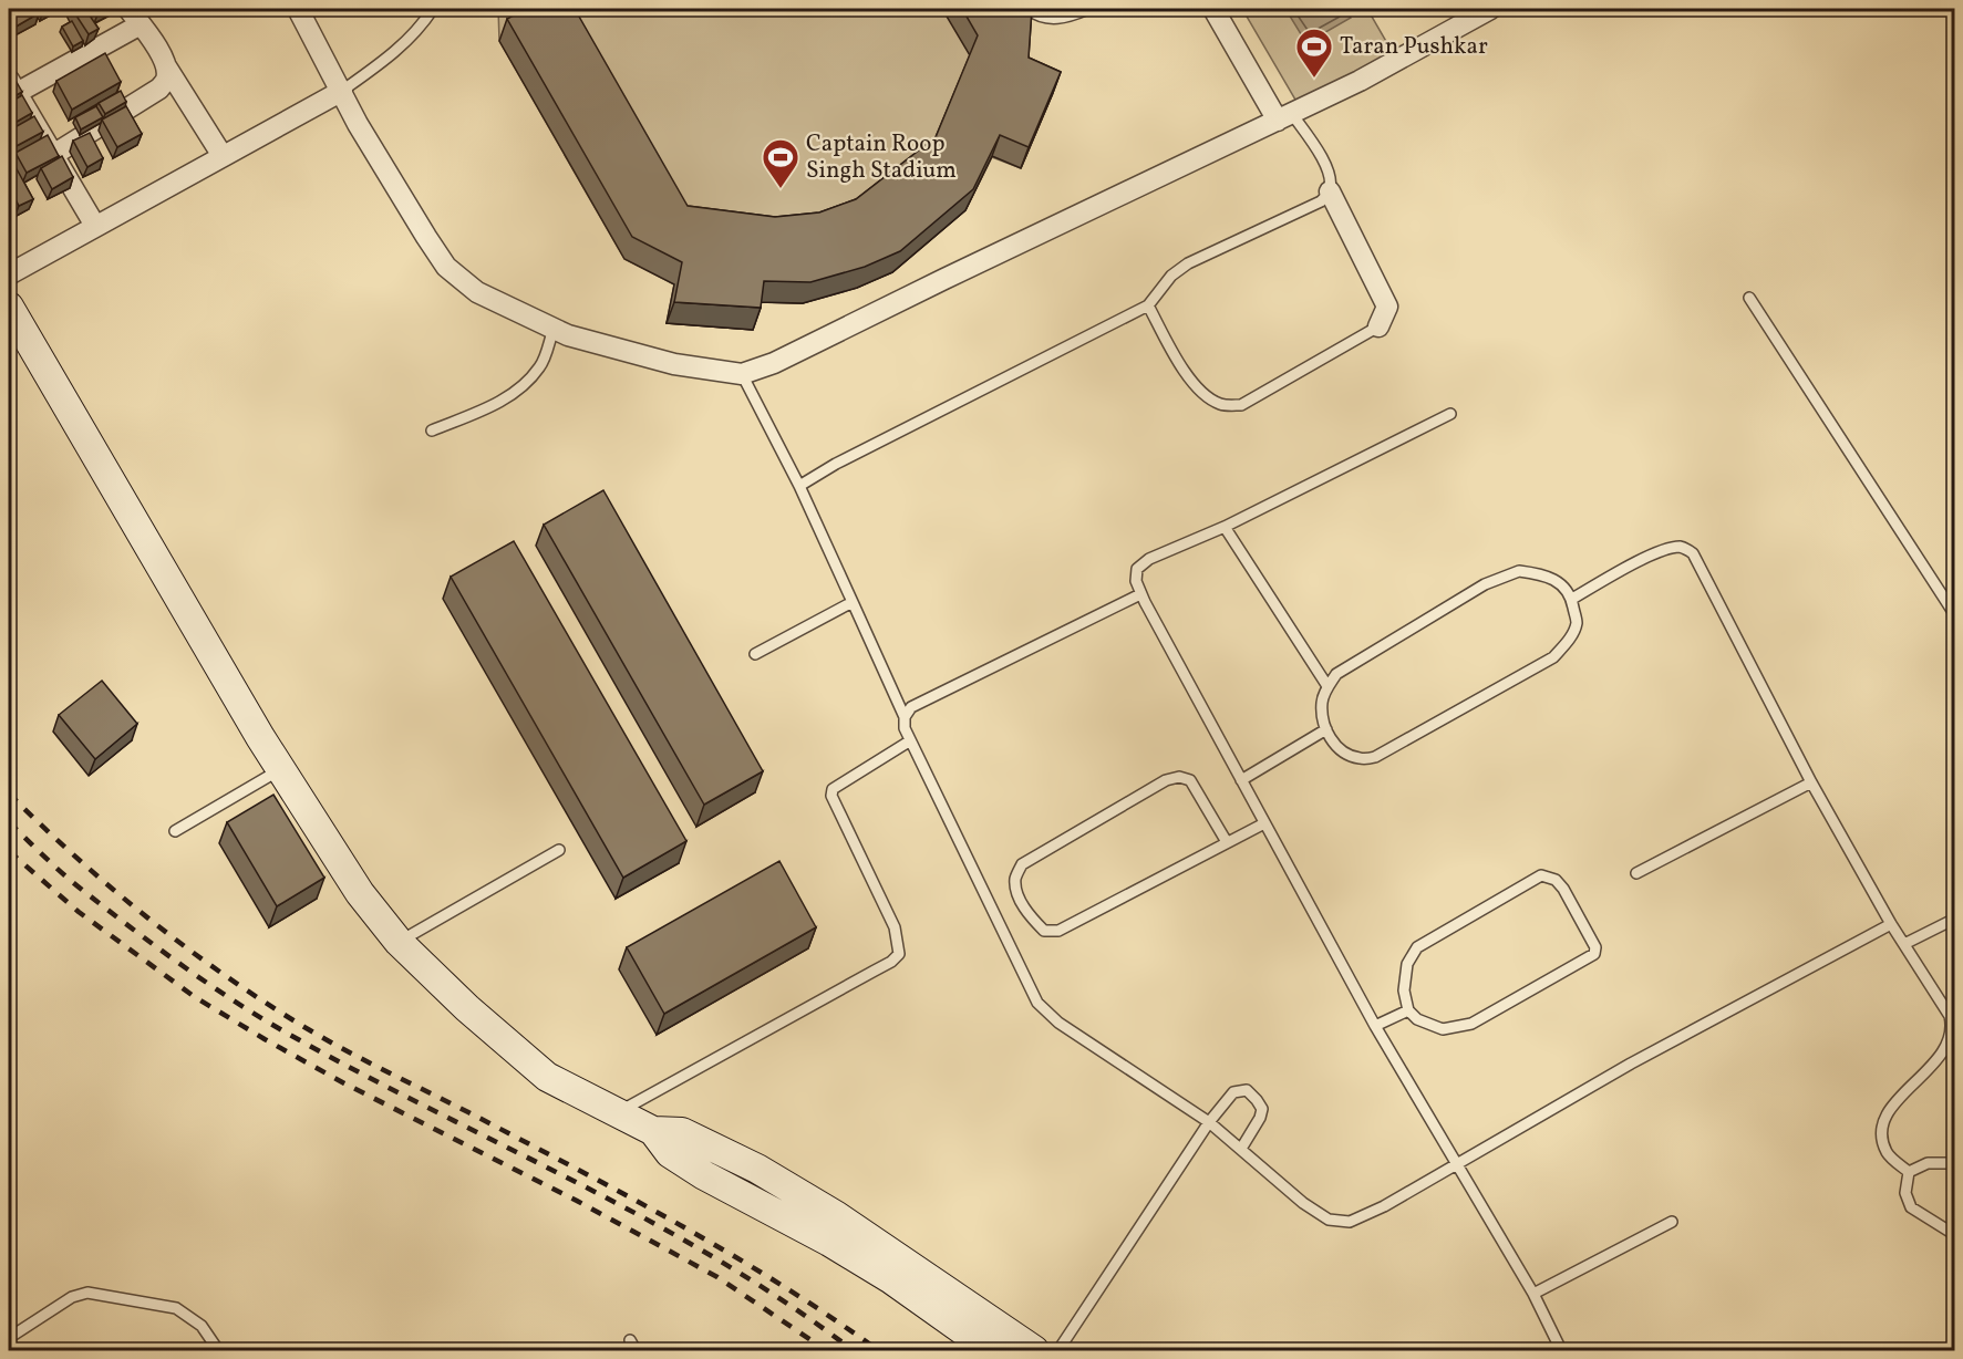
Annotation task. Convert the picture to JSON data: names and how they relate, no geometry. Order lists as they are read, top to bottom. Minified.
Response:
{"places":{"sports":["Taran Pushkar","Captain Roop Singh Stadium"]}}
